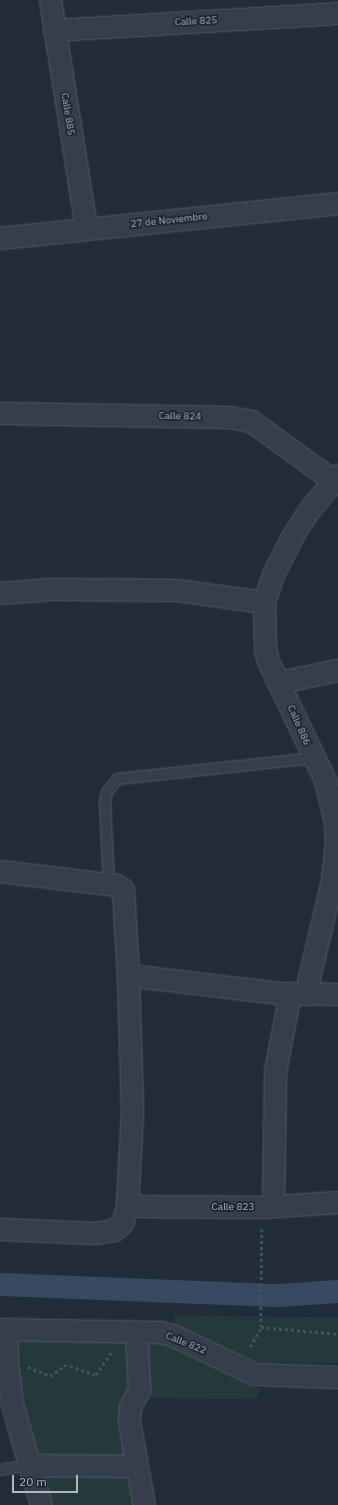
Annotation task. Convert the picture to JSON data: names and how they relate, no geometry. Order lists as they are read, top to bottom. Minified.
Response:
{"streets":{"street":["Calle 825","Calle 885","27 de Noviembre","Calle 824","Calle 886","Calle 823","Calle 822"]},"crossings":[["Calle 825","Calle 885"],["Calle 885","27 de Noviembre"],["Calle 824","Calle 886"],["Calle 886","Calle 823"]],"scale_bar":"20 m"}
